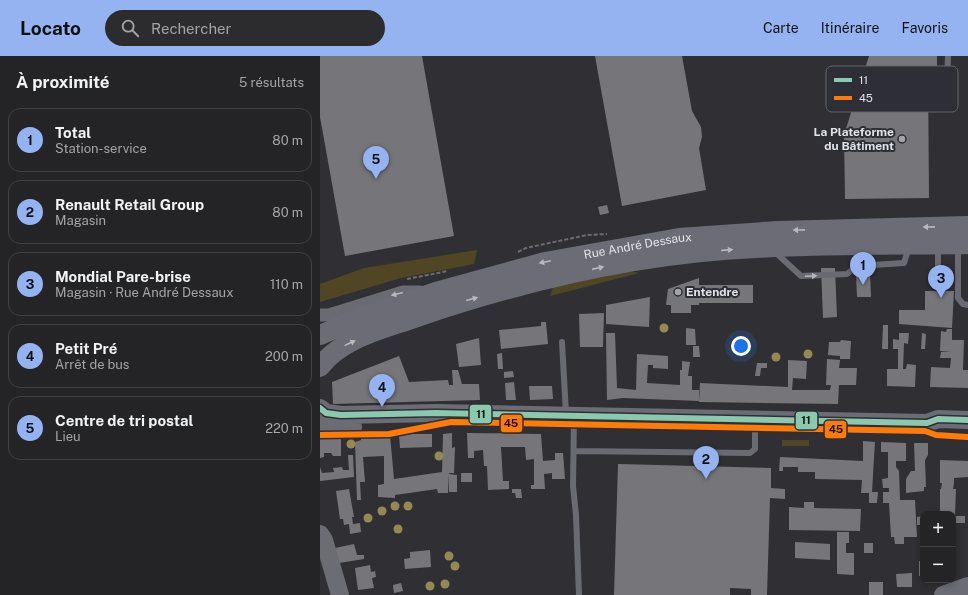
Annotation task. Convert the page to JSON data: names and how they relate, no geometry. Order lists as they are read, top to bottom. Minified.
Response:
{"streets":{"main road":["Rue André Dessaux"]},"places":["La Plateforme du Bâtiment","Entendre"],"lines":["transit line 11","transit line 45"],"legend":["11","45"],"page":{"header":"Locato","search":"Rechercher","nav":["Carte","Itinéraire","Favoris"],"heading":["À proximité","5 résultats"],"list":[{"mark":"1","name":"Total","note":"Station-service","value":"80 m"},{"mark":"2","name":"Renault Retail Group","note":"Magasin","value":"80 m"},{"mark":"3","name":"Mondial Pare-brise","note":"Magasin · Rue André Dessaux","value":"110 m"},{"mark":"4","name":"Petit Pré","note":"Arrêt de bus","value":"200 m"},{"mark":"5","name":"Centre de tri postal","note":"Lieu","value":"220 m"}],"pins":["5","1","3","4","2"],"map_buttons":["+","−"]}}
